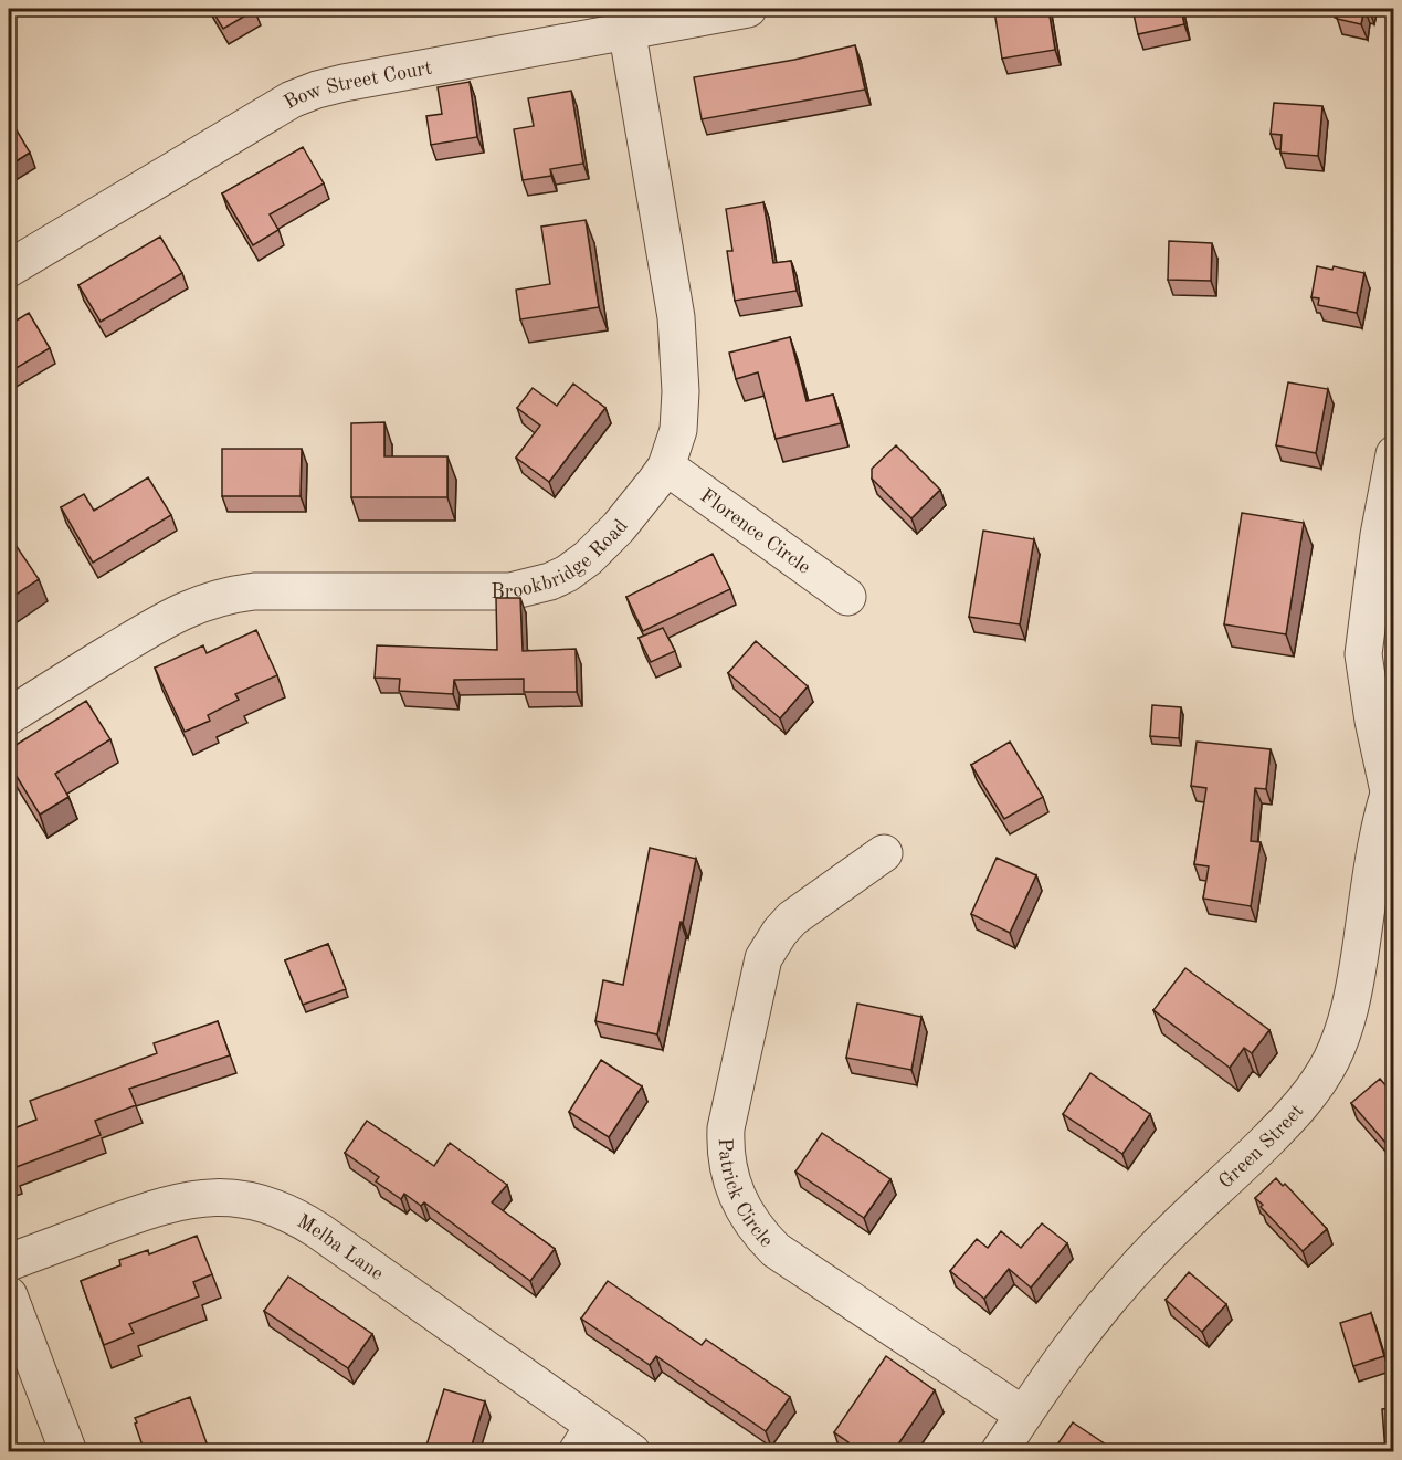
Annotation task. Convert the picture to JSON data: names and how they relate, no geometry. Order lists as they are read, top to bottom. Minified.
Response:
{"streets":{"street":["Bow Street Court","Florence Circle","Brookbridge Road","Green Street","Patrick Circle","Melba Lane"]},"crossings":[["Bow Street Court","Brookbridge Road"],["Florence Circle","Brookbridge Road"],["Green Street","Patrick Circle"]]}
